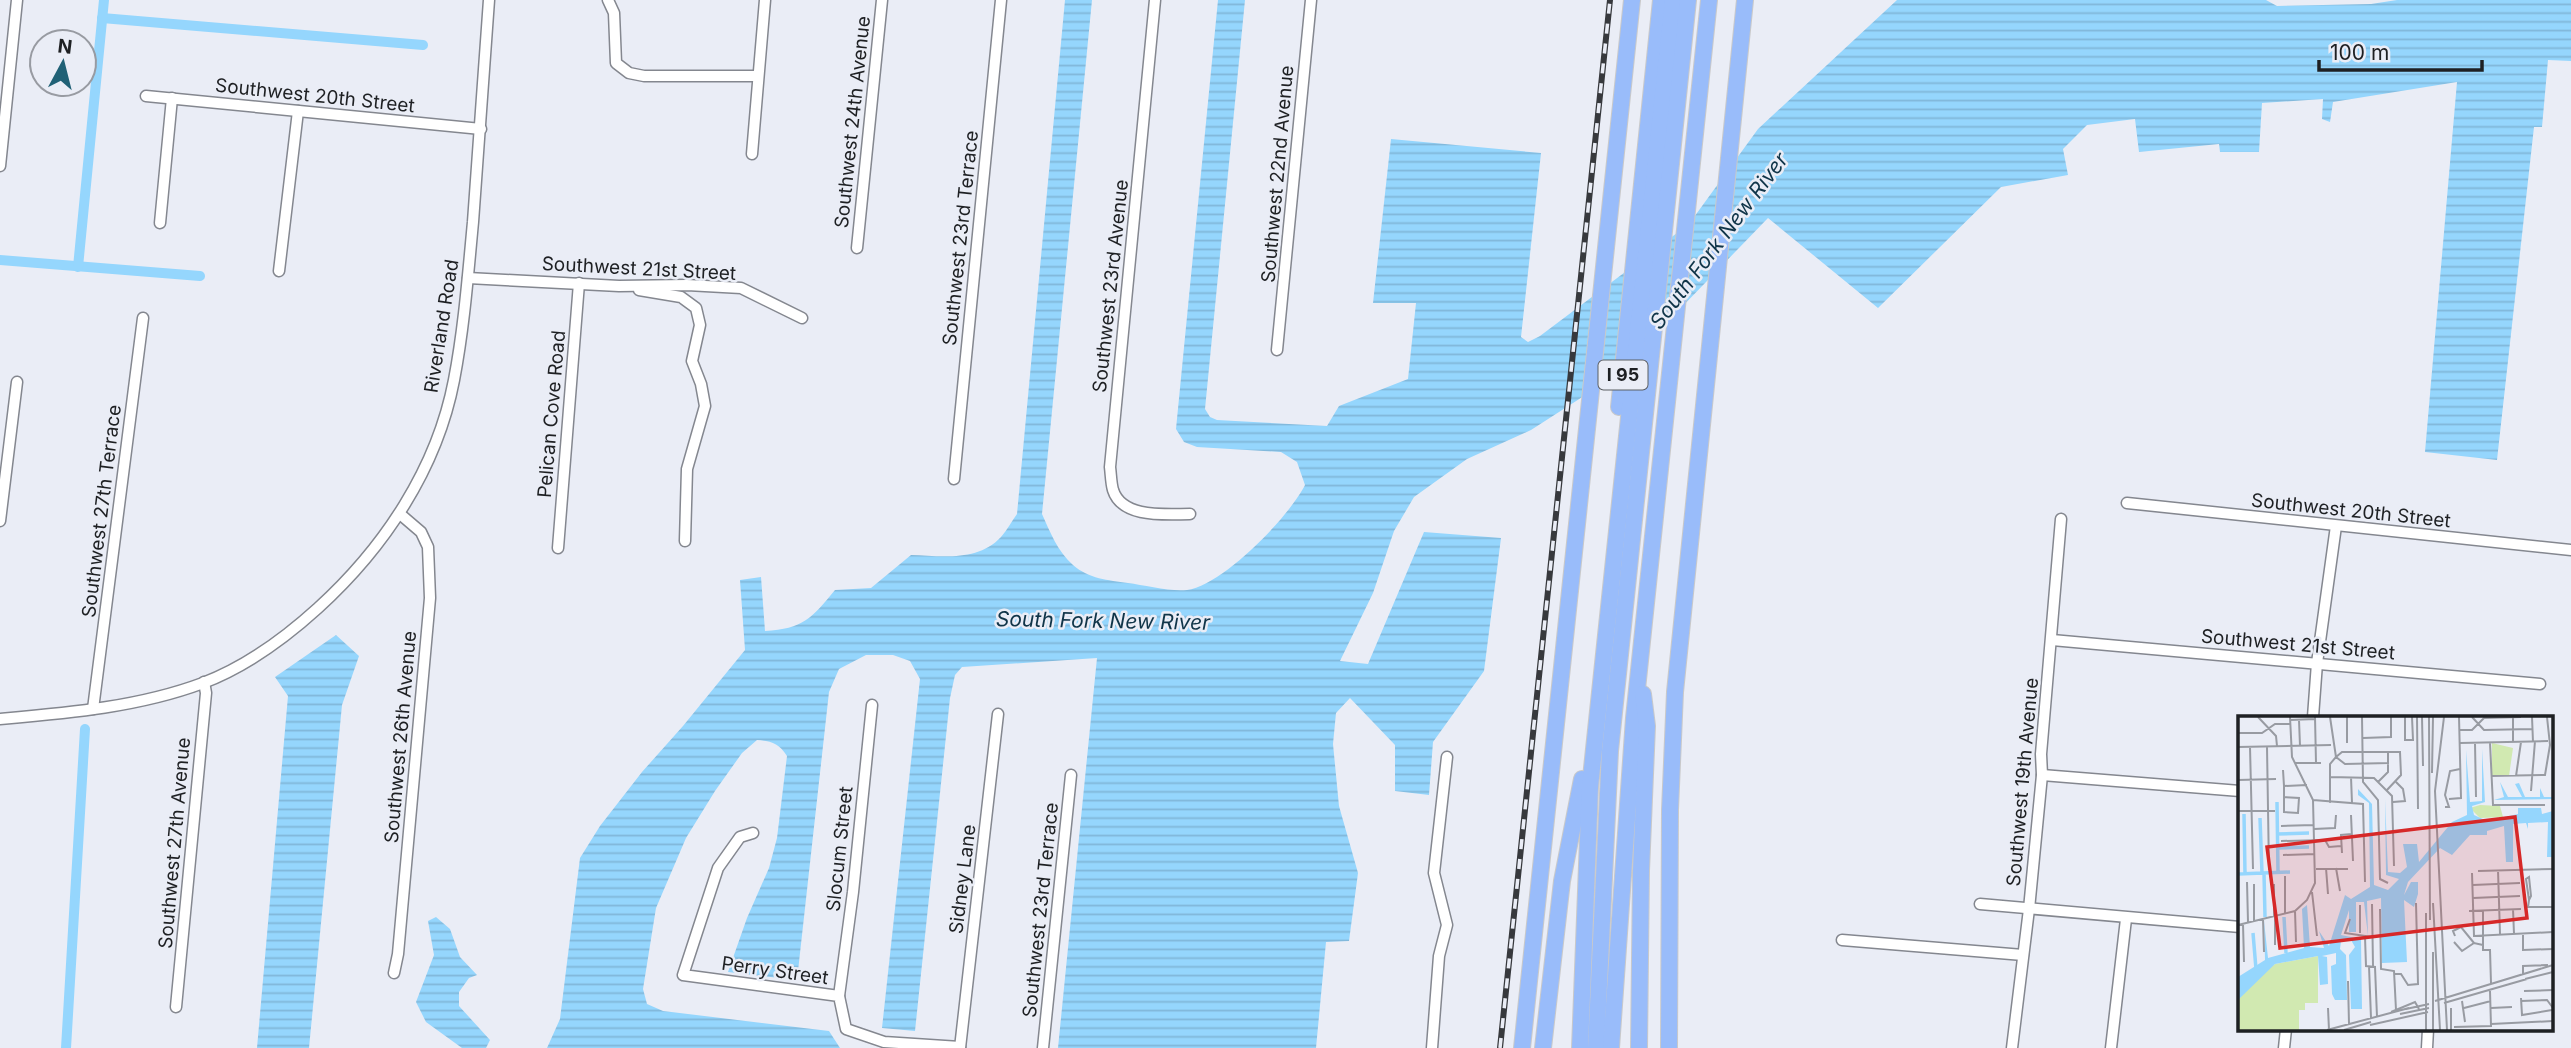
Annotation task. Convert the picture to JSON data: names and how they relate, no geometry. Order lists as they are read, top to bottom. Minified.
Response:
{"streets":{"highway":["I 95"],"street":["Southwest 20th Street","Southwest 24th Avenue","Southwest 22nd Avenue","Southwest 23rd Terrace","Southwest 21st Street","Southwest 23rd Avenue","Riverland Road","Pelican Cove Road","Southwest 27th Terrace","Southwest 26th Avenue","Southwest 19th Avenue","Southwest 27th Avenue","Slocum Street","Sidney Lane","Perry Street"]},"crossings":[["Southwest 20th Street","Riverland Road"],["Southwest 21st Street","Riverland Road"],["Southwest 21st Street","Pelican Cove Road"],["Southwest 21st Street","Southwest 19th Avenue"],["Riverland Road","Southwest 27th Terrace"],["Riverland Road","Southwest 26th Avenue"],["Riverland Road","Southwest 27th Avenue"],["Slocum Street","Perry Street"],["Sidney Lane","Perry Street"]],"water":["South Fork New River"],"scale_bar":"100 m","north":"top"}
